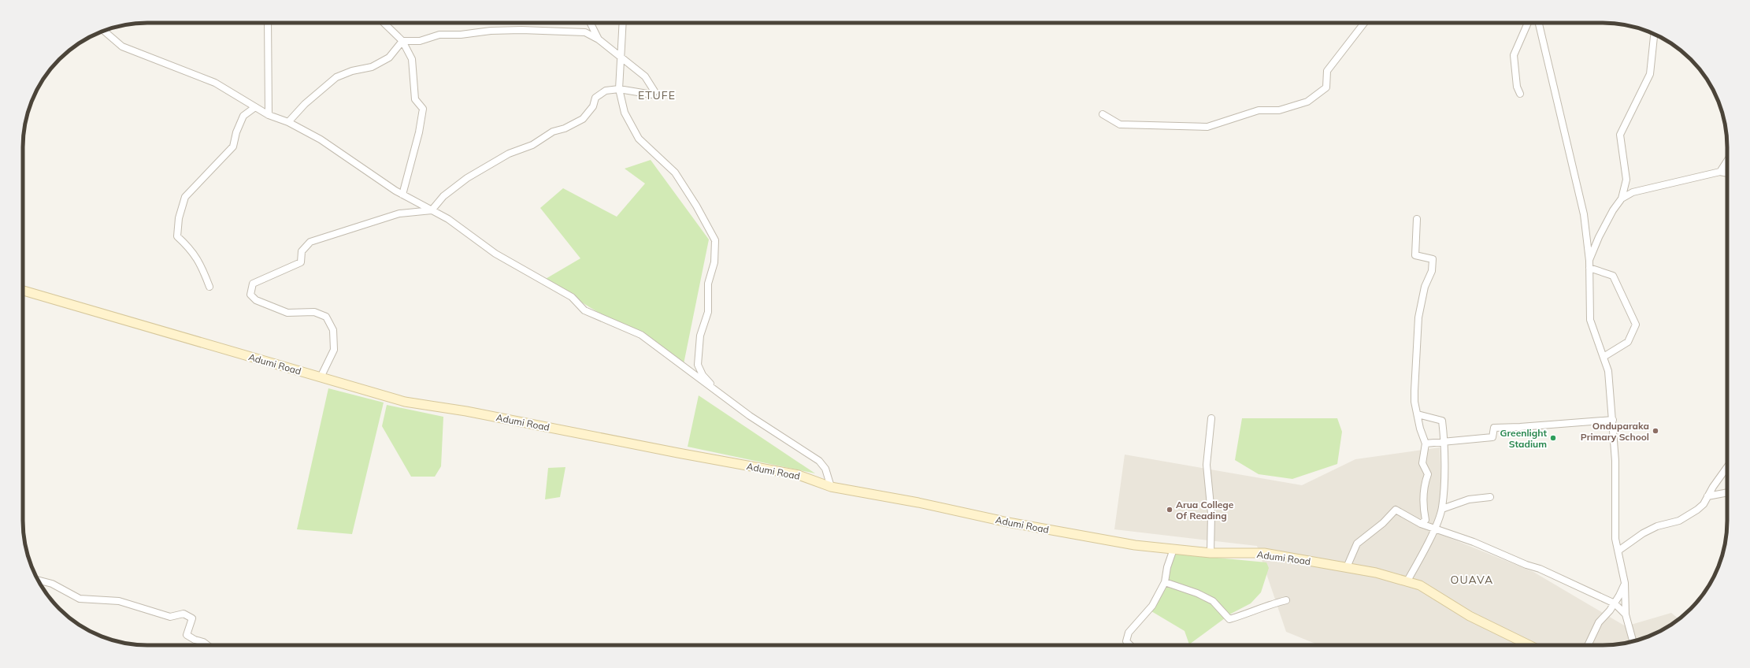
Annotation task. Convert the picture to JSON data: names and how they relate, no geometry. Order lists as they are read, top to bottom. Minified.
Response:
{"streets":{"main road":["Adumi Road"]},"districts":["ETUFE","OUAVA"],"places":["Onduparaka Primary School","Greenlight Stadium","Arua College Of Reading"]}
